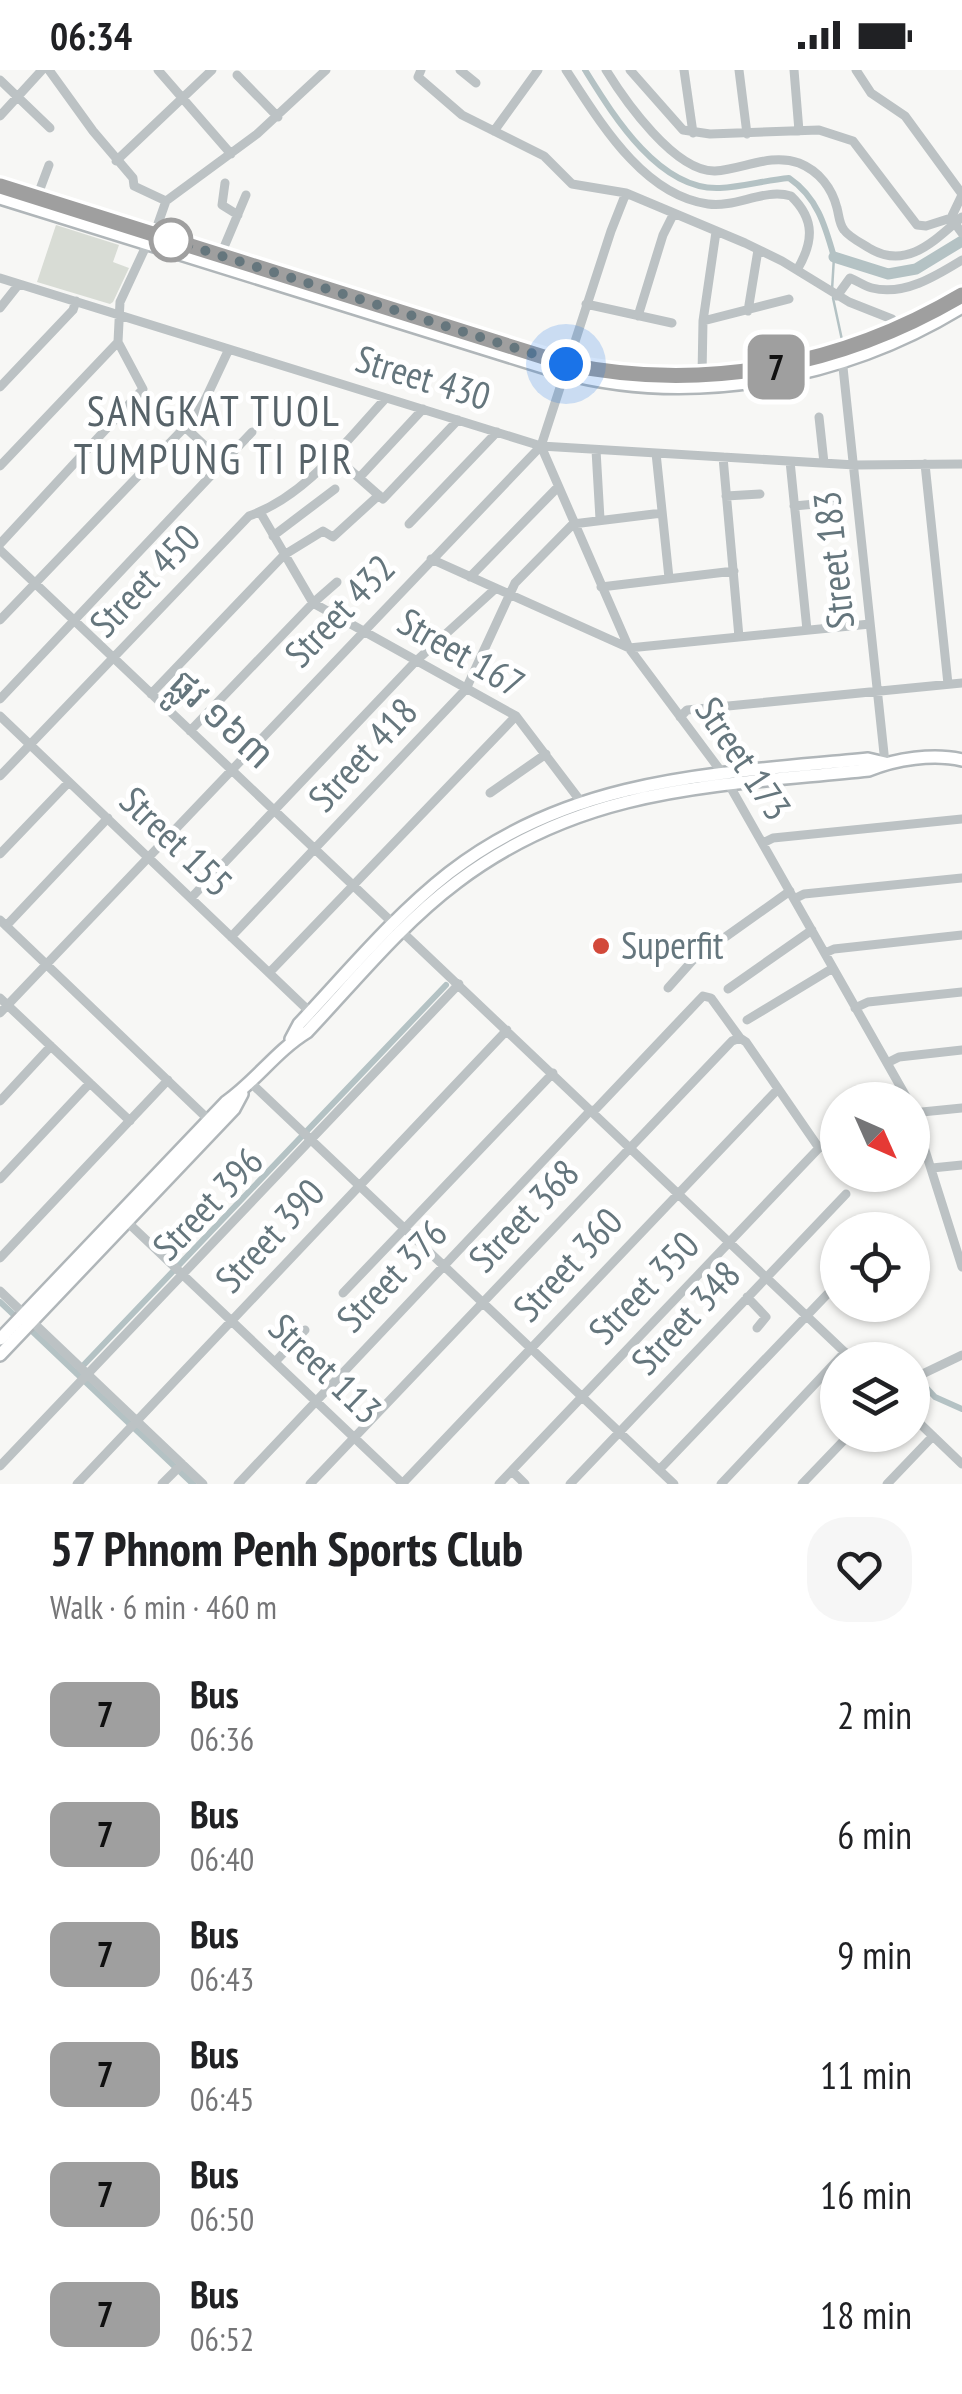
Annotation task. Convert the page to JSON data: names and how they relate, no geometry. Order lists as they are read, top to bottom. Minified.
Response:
{"streets":{"street":["Street 430","Street 183","Street 450","Street 432","Street 167","ផ្លូវ ១៦៣","Street 418","Street 173","Street 155","Street 396","Street 368","Street 390","Street 360","Street 376","Street 350","Street 348","Street 113"]},"crossings":[["Street 430","Street 183"],["Street 430","Street 450"],["Street 430","Street 432"],["Street 430","Street 173"],["Street 450","Street 167"],["Street 450","ផ្លូវ ១៦៣"],["Street 450","Street 155"],["Street 432","Street 167"],["Street 432","ផ្លូវ ១៦៣"],["Street 432","Street 173"],["Street 432","Street 155"],["Street 167","Street 418"],["ផ្លូវ ១៦៣","Street 418"],["ផ្លូវ ១៦៣","Street 396"],["ផ្លូវ ១៦៣","Street 368"],["ផ្លូវ ១៦៣","Street 390"],["ផ្លូវ ១៦៣","Street 360"],["ផ្លូវ ១៦៣","Street 376"],["Street 418","Street 173"],["Street 418","Street 155"],["Street 396","Street 113"],["Street 368","Street 376"],["Street 368","Street 113"],["Street 390","Street 113"],["Street 360","Street 113"],["Street 376","Street 113"]],"districts":["SANGKAT TUOL TUMPUNG TI PIR"],"places":["Superfit"],"lines":["bus line 7"],"north":"bottom right","page":{"status":"06:34","on_map":"7","heading":["57 Phnom Penh Sports Club","Walk · 6 min · 460 m"],"list":[{"mark":"7","name":"Bus","note":"06:36","value":"2 min"},{"mark":"7","name":"Bus","note":"06:40","value":"6 min"},{"mark":"7","name":"Bus","note":"06:43","value":"9 min"},{"mark":"7","name":"Bus","note":"06:45","value":"11 min"},{"mark":"7","name":"Bus","note":"06:50","value":"16 min"},{"mark":"7","name":"Bus","note":"06:52","value":"18 min"}]}}
